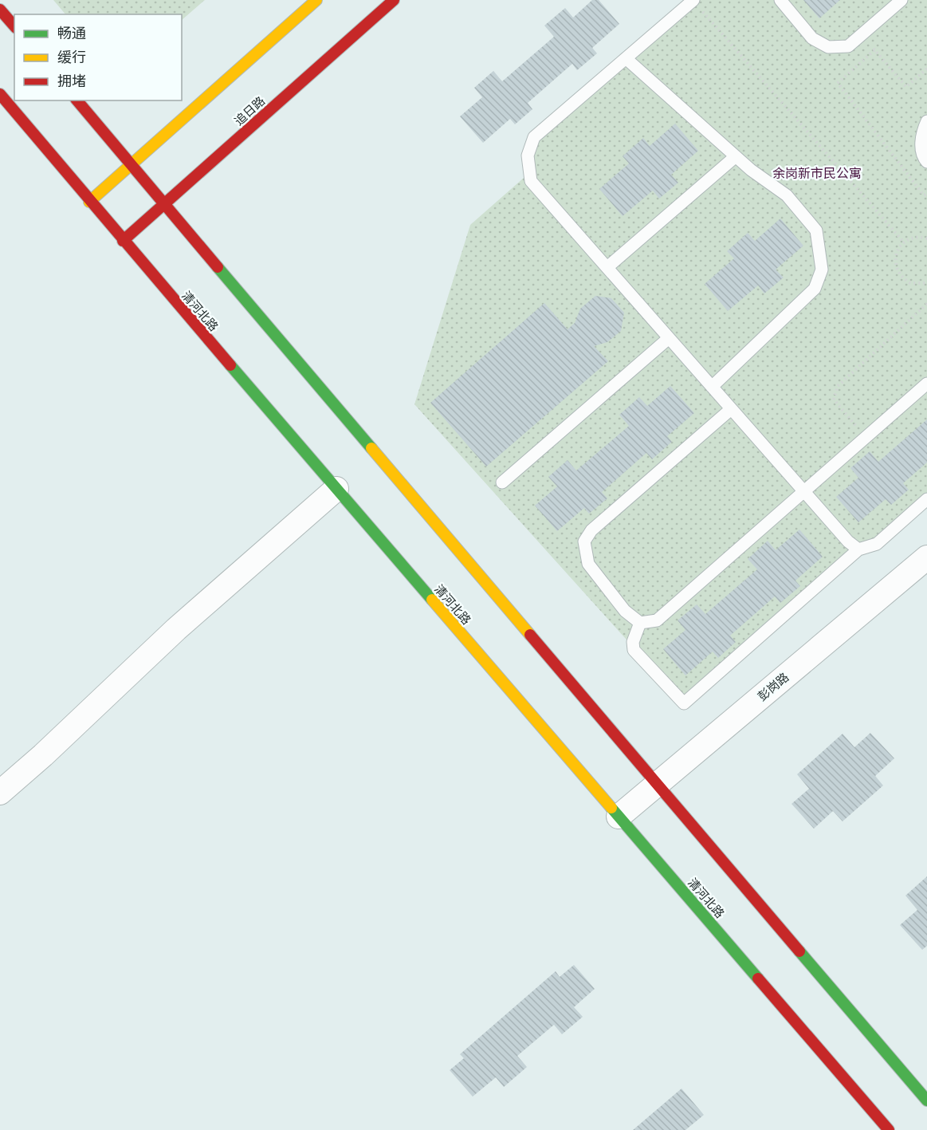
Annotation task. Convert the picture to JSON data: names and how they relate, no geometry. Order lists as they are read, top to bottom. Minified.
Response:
{"streets":{"main road":["追日路","清河北路"],"street":["彭岗路"]},"crossings":[["追日路","清河北路"],["清河北路","彭岗路"]],"districts":["余岗新市民公寓"],"legend":["畅通","缓行","拥堵"]}
